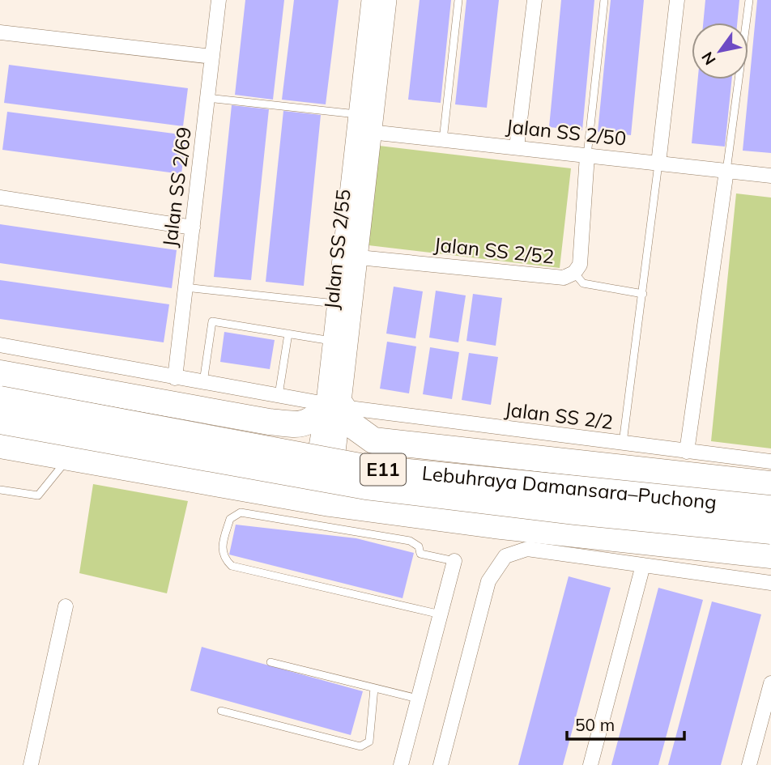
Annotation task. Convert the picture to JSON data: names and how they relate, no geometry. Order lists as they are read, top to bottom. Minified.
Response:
{"streets":{"highway":["E11","Lebuhraya Damansara–Puchong"],"street":["Jalan SS 2/50","Jalan SS 2/69","Jalan SS 2/55","Jalan SS 2/52","Jalan SS 2/2"]},"crossings":[["Jalan SS 2/50","Jalan SS 2/55"],["Jalan SS 2/50","Jalan SS 2/52"],["Jalan SS 2/69","Jalan SS 2/2"],["Jalan SS 2/55","Jalan SS 2/52"],["Jalan SS 2/55","Jalan SS 2/2"]],"scale_bar":"50 m","north":"bottom left"}
